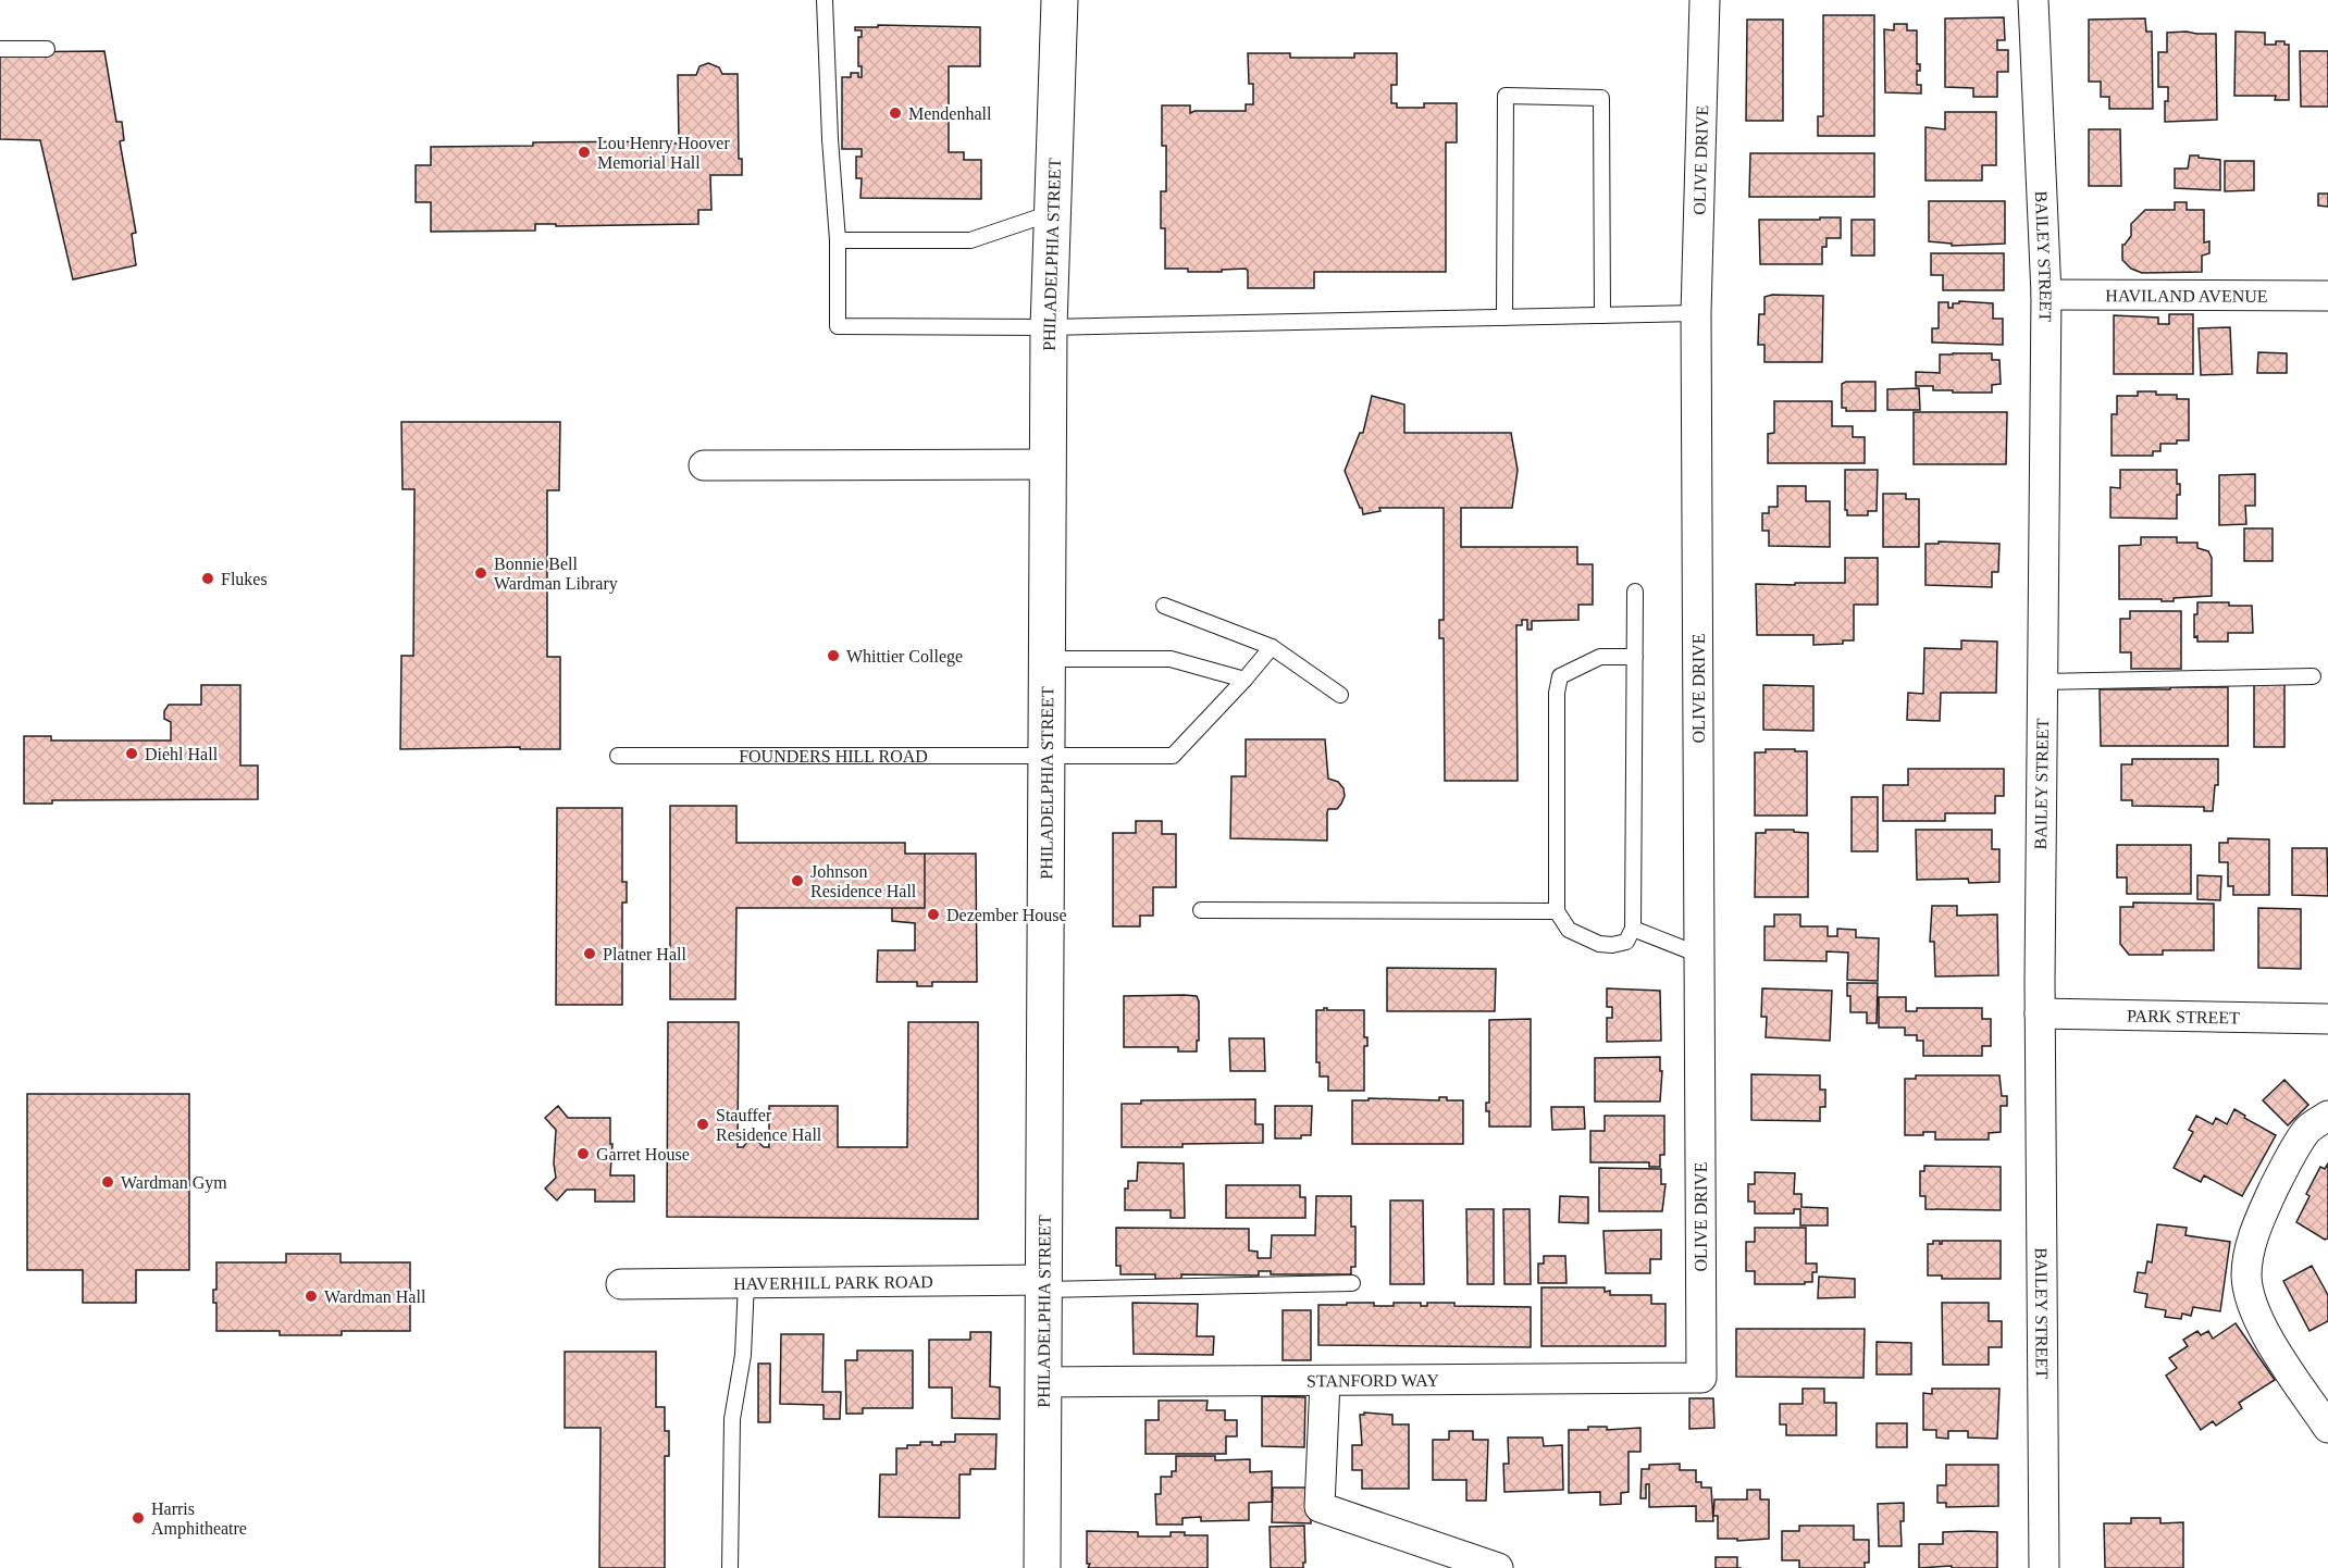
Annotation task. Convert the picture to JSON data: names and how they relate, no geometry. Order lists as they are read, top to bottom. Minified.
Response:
{"streets":{"street":["OLIVE DRIVE","PHILADELPHIA STREET","BAILEY STREET","HAVILAND AVENUE","PARK STREET","HAVERHILL PARK ROAD","STANFORD WAY"],"lane":["FOUNDERS HILL ROAD"]},"crossings":[["OLIVE DRIVE","STANFORD WAY"],["PHILADELPHIA STREET","FOUNDERS HILL ROAD"],["PHILADELPHIA STREET","HAVERHILL PARK ROAD"],["PHILADELPHIA STREET","STANFORD WAY"],["BAILEY STREET","HAVILAND AVENUE"],["BAILEY STREET","PARK STREET"]],"places":["Mendenhall","Lou Henry Hoover Memorial Hall","Bonnie Bell Wardman Library","Flukes","Whittier College","Diehl Hall","Johnson Residence Hall","Dezember House","Platner Hall","Stauffer Residence Hall","Garret House","Wardman Gym","Wardman Hall","Harris Amphitheatre"]}
